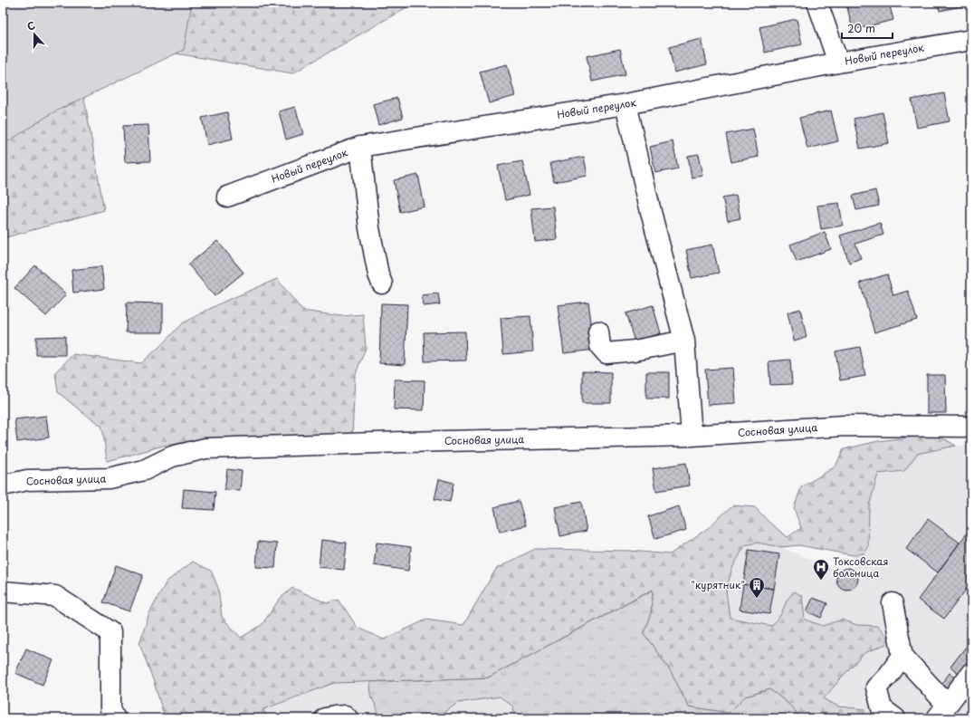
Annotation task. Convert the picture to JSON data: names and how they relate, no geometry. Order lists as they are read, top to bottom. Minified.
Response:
{"streets":{"street":["Новый переулок","Сосновая улица"]},"places":{"hospital":["Токсовская больница"],"building":["\"курятник\""]},"scale_bar":"20 m","north":"top"}
